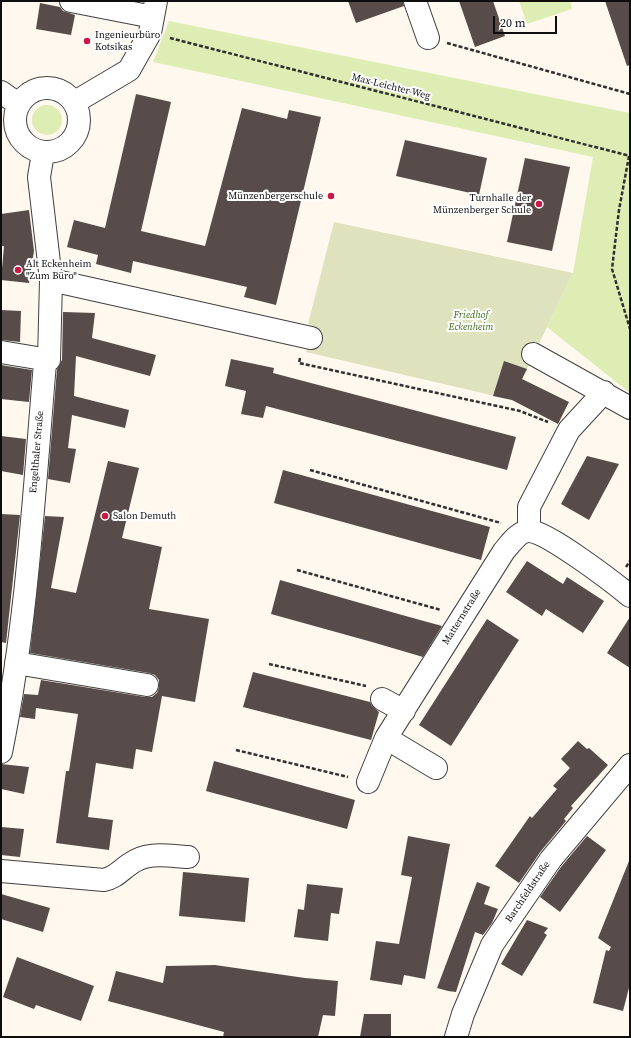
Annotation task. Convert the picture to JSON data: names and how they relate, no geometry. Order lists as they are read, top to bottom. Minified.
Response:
{"streets":{"street":["Engelthaler Straße","Matternstraße","Barchfeldstraße"],"path":["Max-Leichter-Weg"]},"parks":["Friedhof Eckenheim"],"places":["Ingenieurbüro Kotsikas","Münzenbergerschule","Turnhalle der Münzenberger Schule","Alt Eckenheim \"Zum Büro\"","Salon Demuth"],"scale_bar":"20 m"}
